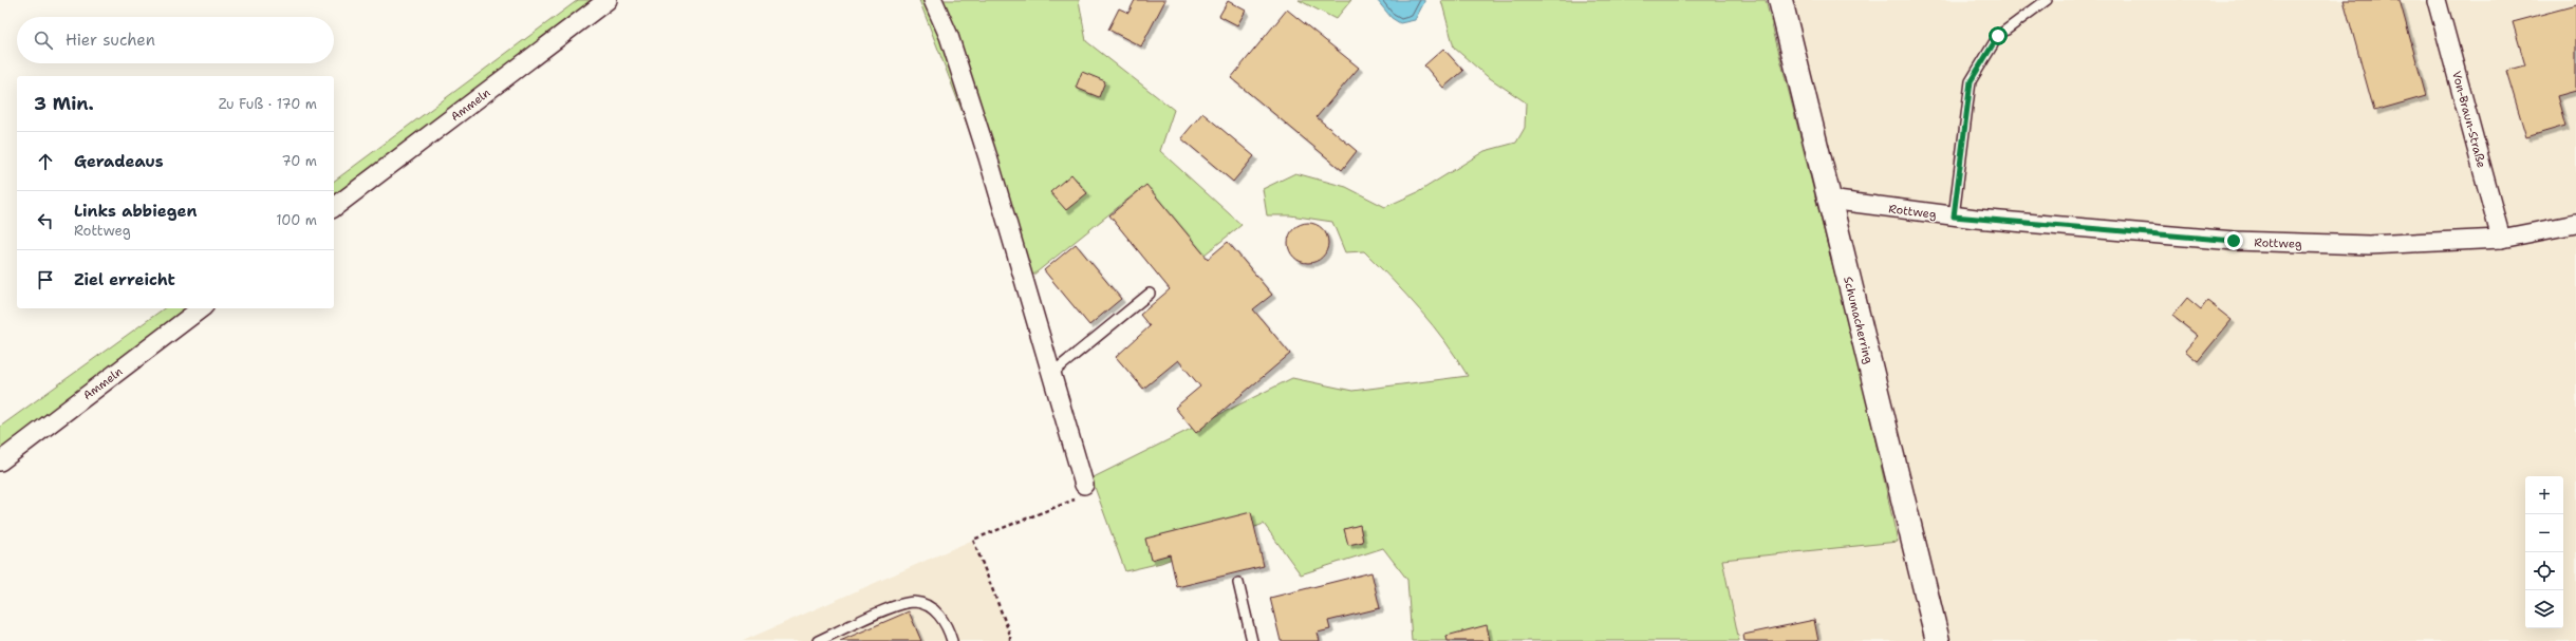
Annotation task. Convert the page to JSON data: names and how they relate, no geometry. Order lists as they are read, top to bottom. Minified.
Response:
{"streets":{"main road":["Schumacherring"],"street":["Ammeln","Von-Braun-Straße","Rottweg"]},"crossings":[["Von-Braun-Straße","Rottweg"],["Rottweg","Schumacherring"]],"page":{"search":"Hier suchen","heading":["3 Min.","Zu Fuß · 170 m"],"list":[["Geradeaus","70 m"],["Links abbiegen","Rottweg","100 m"],"Ziel erreicht"],"map_buttons":["+","−"]}}
